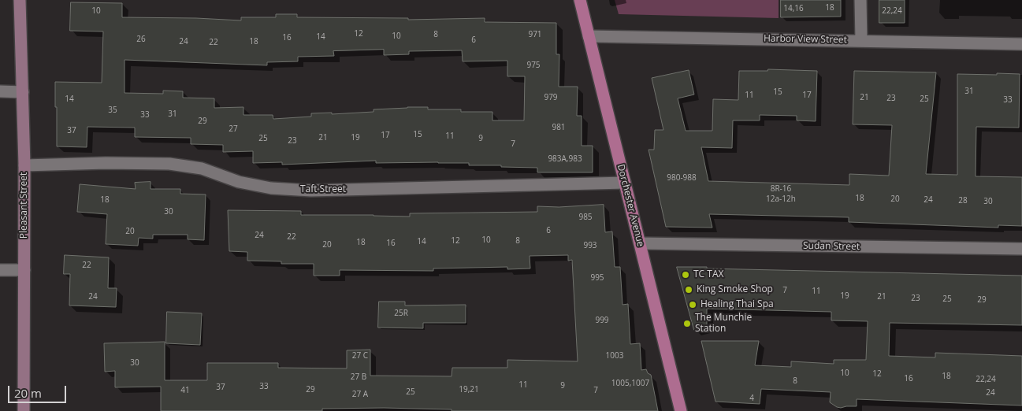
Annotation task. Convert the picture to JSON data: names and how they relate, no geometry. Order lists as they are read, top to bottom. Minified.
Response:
{"streets":{"main road":["Dorchester Avenue"],"street":["Harbor View Street","Taft Street","Pleasant Street","Sudan Street"]},"crossings":[["Harbor View Street","Dorchester Avenue"],["Taft Street","Pleasant Street"],["Taft Street","Dorchester Avenue"],["Dorchester Avenue","Sudan Street"]],"places":["TC TAX","King Smoke Shop","Healing Thai Spa","The Munchie Station"],"house_numbers":["18","14,16","10","22,24","12","8","971","10","14","16","26","6","24","18","22","975","31","15","11","17","979","21","23","14","25","33","35","31","33","29","981","27","37","15","17","11","21","19","25","9","23","7","983A,983","980-988","8R-16","18","12a-12h","20","18","24","28","30","30","985","6","20","24","22","10","12","8","14","18","16","20","993","22","995","7","11","19","24","21","23","25","29","25R","999","27 C","1003","30","10","12","18","27 B","16","22,24","8","1005,1007","11","9","33","37","29","19,21","41","7","25","24","27 A","4"],"scale_bar":"20 m"}
